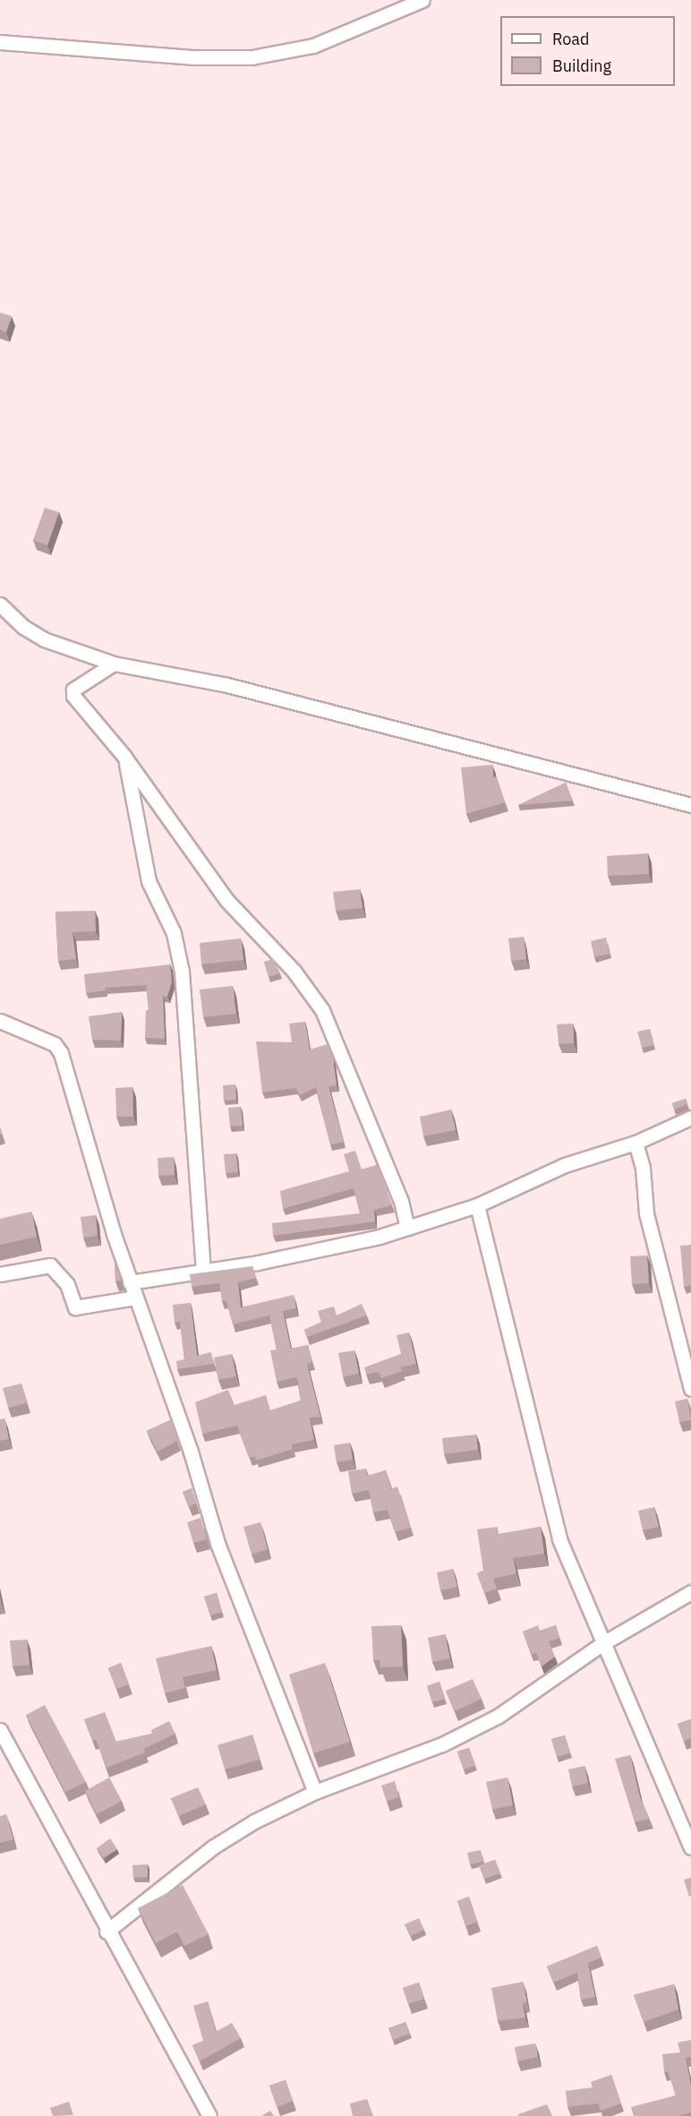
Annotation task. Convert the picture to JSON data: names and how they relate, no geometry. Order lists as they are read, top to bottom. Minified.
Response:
{"legend":["Road","Building"]}
